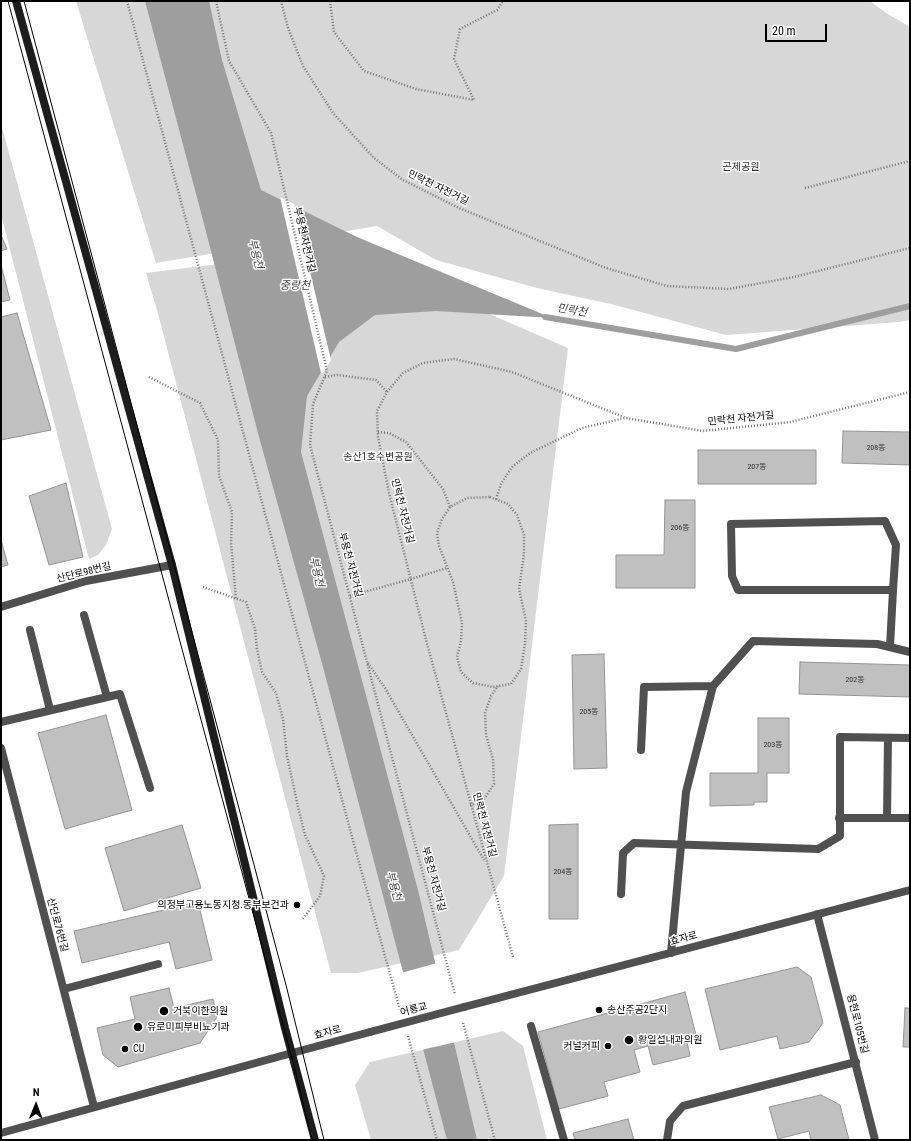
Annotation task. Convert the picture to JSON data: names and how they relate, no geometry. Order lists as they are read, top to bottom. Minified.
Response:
{"streets":{"street":["산단로98번길","산단로76번길","효자로","어룡교","용현로105번길"],"path":["민락천 자전거길","부용천 자전거길"]},"crossings":[["부용천 자전거길","효자로"],["부용천 자전거길","어룡교"],["효자로","어룡교"],["효자로","용현로105번길"]],"water":["부용천","중랑천","민락천"],"parks":["곤제공원","송산1호수변공원"],"places":["의정부고용노동지청.동부보건과","송산주공2단지","거북이한의원","유로미피부비뇨기과","황일섭내과의원","커널커피","CU"],"house_numbers":["208동","207동","206동","202동","205동","203동","204동"],"scale_bar":"20 m","north":"top"}
